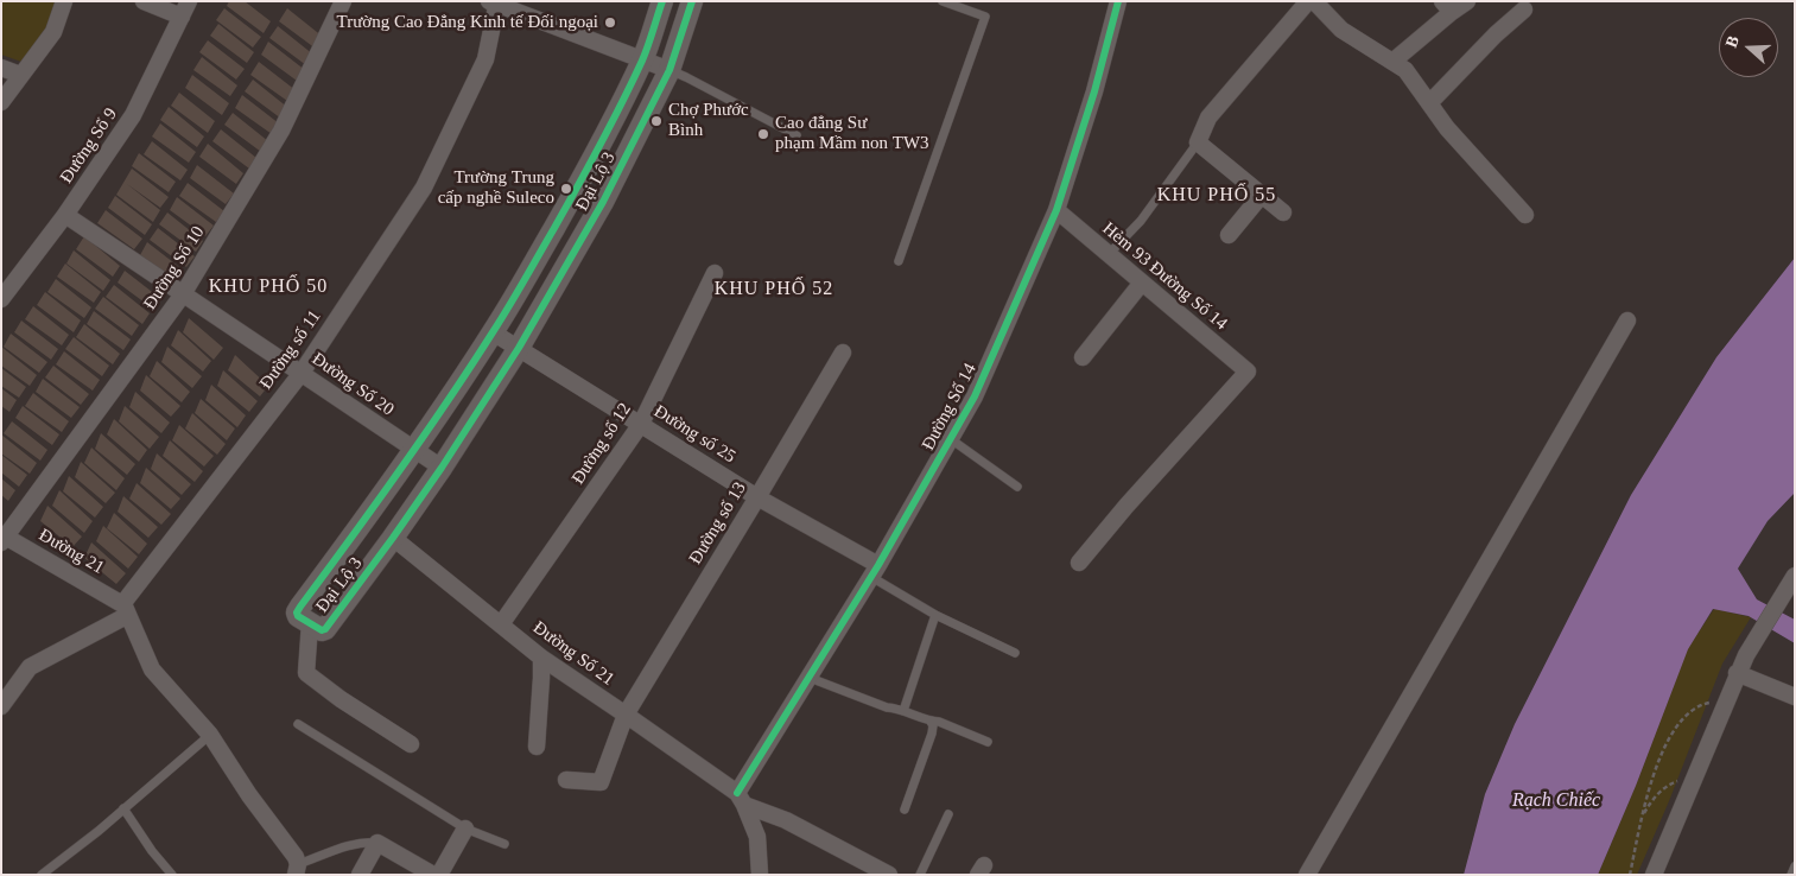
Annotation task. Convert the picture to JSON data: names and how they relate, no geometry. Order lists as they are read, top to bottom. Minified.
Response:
{"streets":{"street":["Đường Số 9","Đại Lộ 3","Đường Số 10","Hẻm 93 Đường Số 14","Đường số 11","Đường Số 20","Đường Số 14","Đường số 25","Đường số 12","Đường số 13","Đường 21","Đường Số 21"]},"crossings":[["Đường Số 9","Đường Số 20"],["Đại Lộ 3","Đường Số 20"],["Đại Lộ 3","Đường số 25"],["Đại Lộ 3","Đường Số 21"],["Đường Số 10","Đường Số 20"],["Đường Số 10","Đường 21"],["Hẻm 93 Đường Số 14","Đường Số 14"],["Đường số 11","Đường Số 20"],["Đường số 11","Đường 21"],["Đường Số 14","Đường số 25"],["Đường Số 14","Đường Số 21"],["Đường số 25","Đường số 12"],["Đường số 25","Đường số 13"],["Đường số 12","Đường Số 21"],["Đường số 13","Đường Số 21"]],"districts":["KHU PHỐ 55","KHU PHỐ 50","KHU PHỐ 52"],"water":["Rạch Chiếc"],"places":["Trường Cao Đẳng Kinh tế Đối ngoại","Chợ Phước Bình","Cao đẳng Sư phạm Mầm non TW3","Trường Trung cấp nghề Suleco"],"north":"left"}
